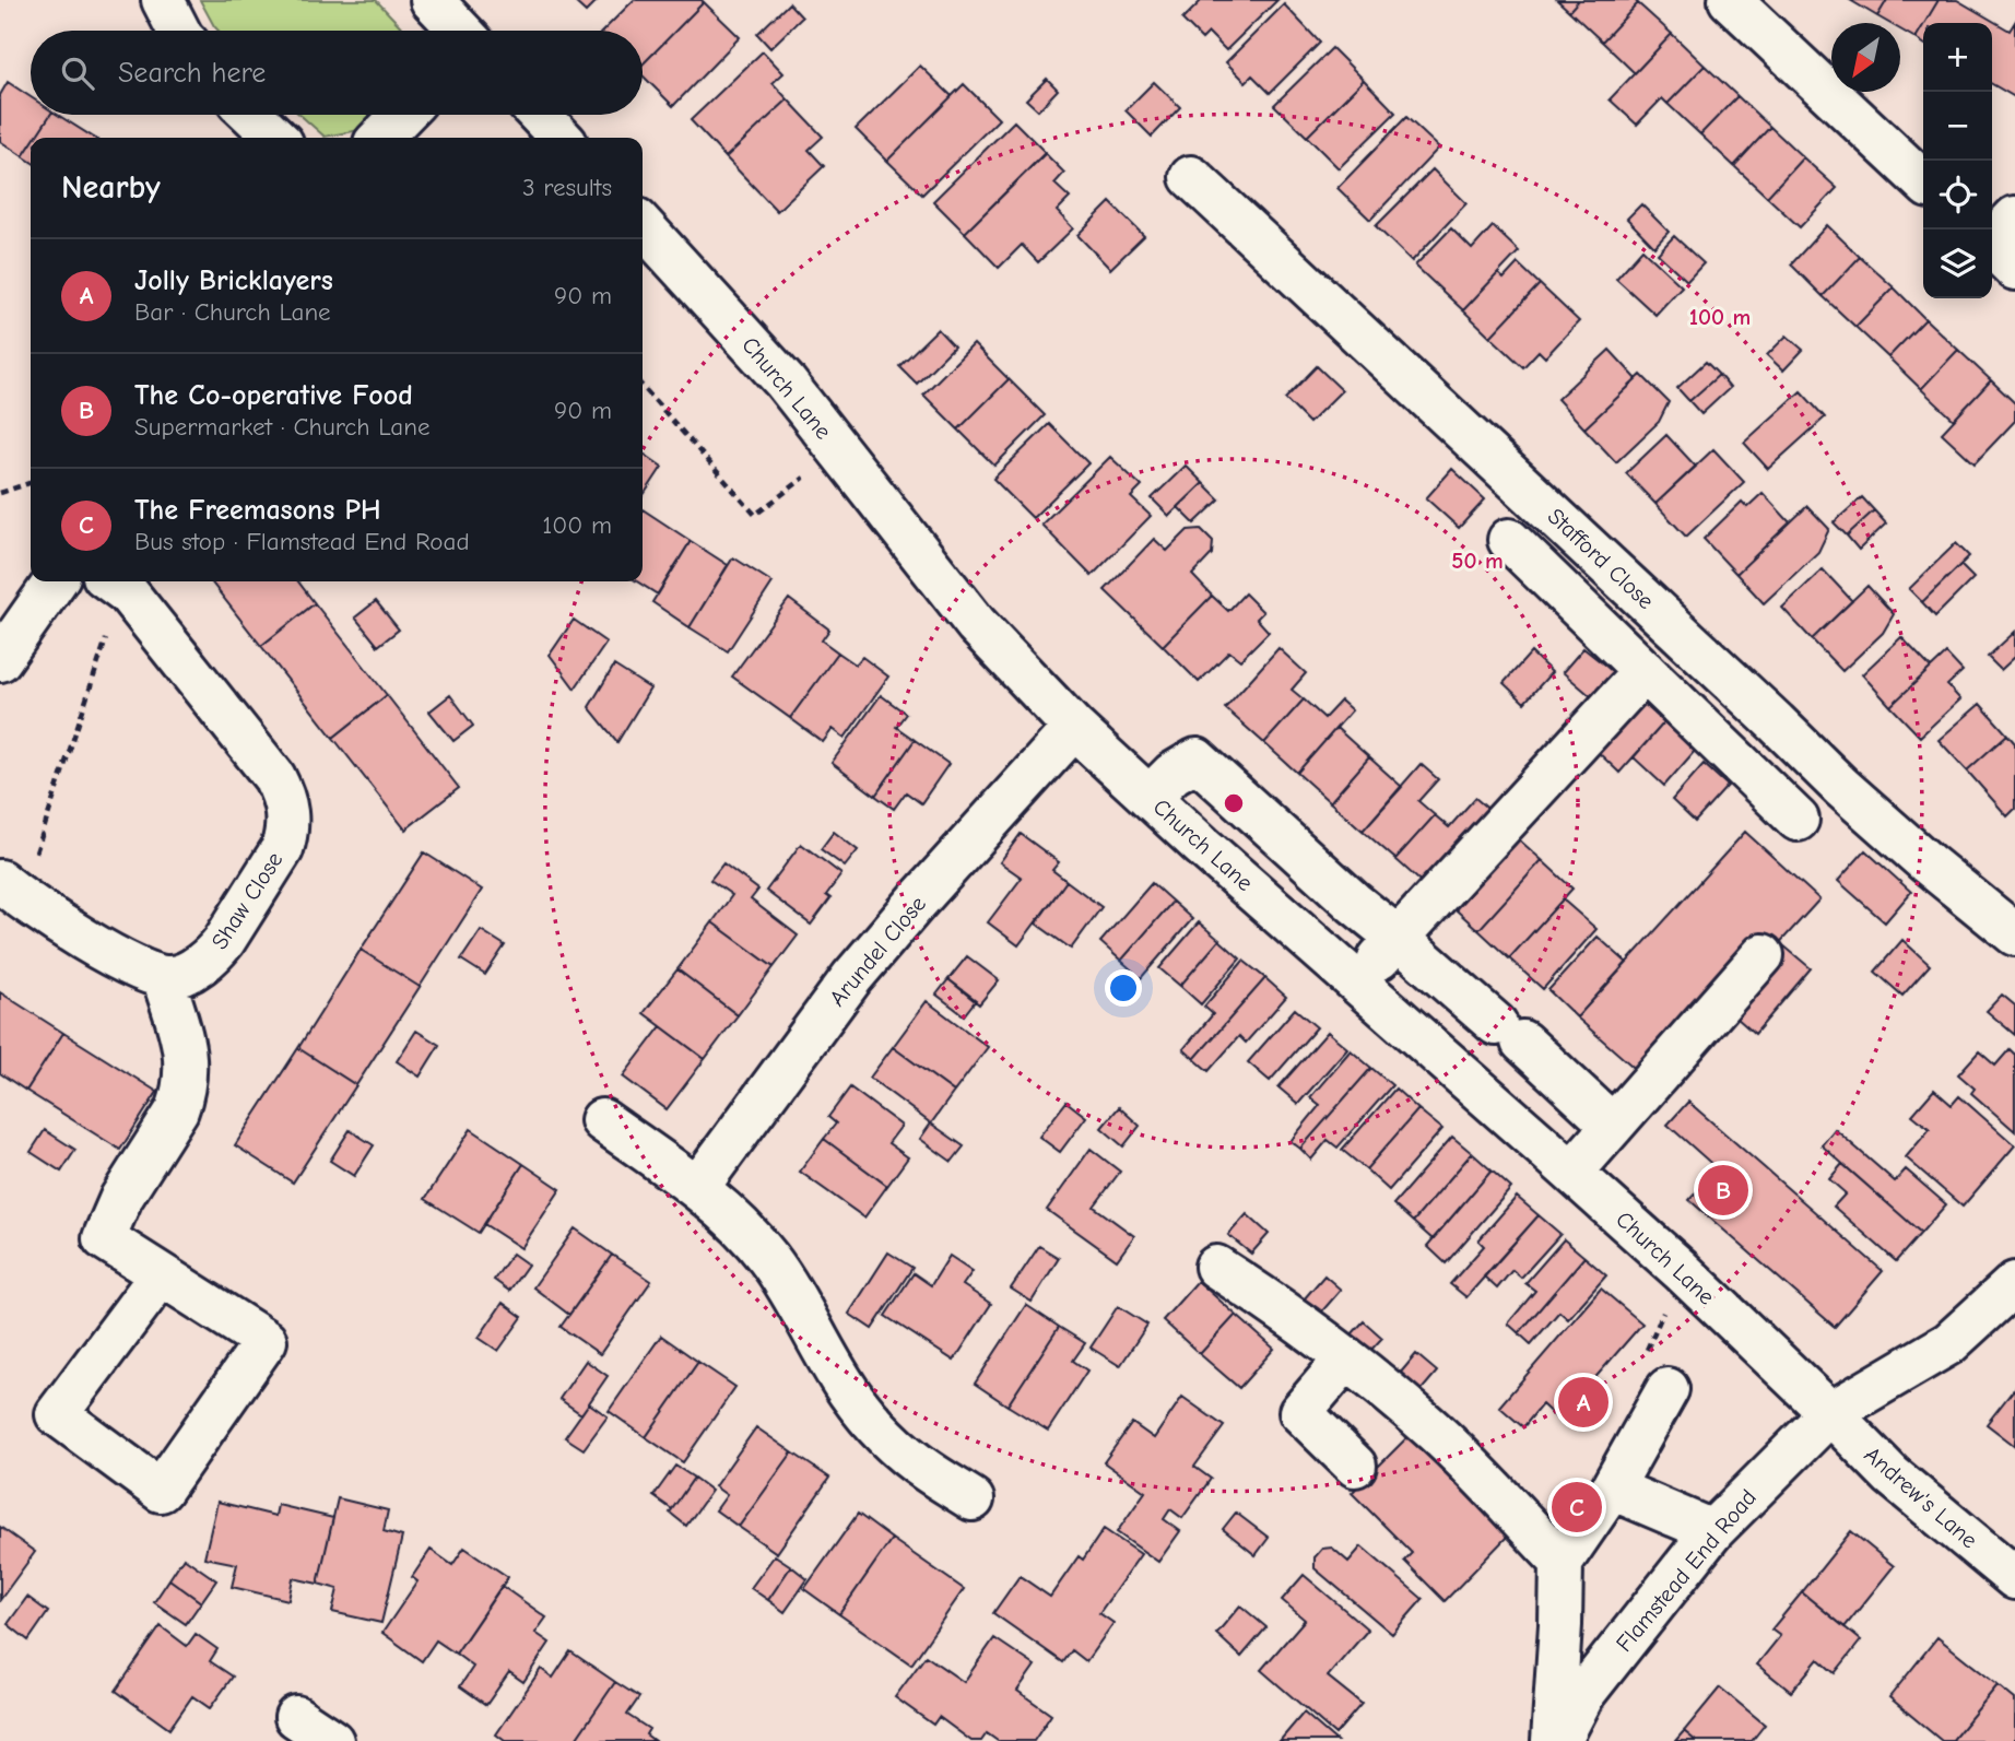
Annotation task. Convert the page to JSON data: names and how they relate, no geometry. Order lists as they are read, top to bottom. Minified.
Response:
{"streets":{"street":["Church Lane","Stafford Close","Shaw Close","Arundel Close","Andrew's Lane","Flamstead End Road"]},"crossings":[["Church Lane","Arundel Close"],["Church Lane","Andrew's Lane"],["Church Lane","Flamstead End Road"],["Andrew's Lane","Flamstead End Road"]],"north":"bottom left","page":{"map_buttons":["+","−"],"search":"Search here","heading":["Nearby","3 results"],"list":[{"mark":"A","name":"Jolly Bricklayers","note":"Bar · Church Lane","value":"90 m"},{"mark":"B","name":"The Co-operative Food","note":"Supermarket · Church Lane","value":"90 m"},{"mark":"C","name":"The Freemasons PH","note":"Bus stop · Flamstead End Road","value":"100 m"}],"pins":["B","A","C"]},"rings":["100 m","50 m"]}
